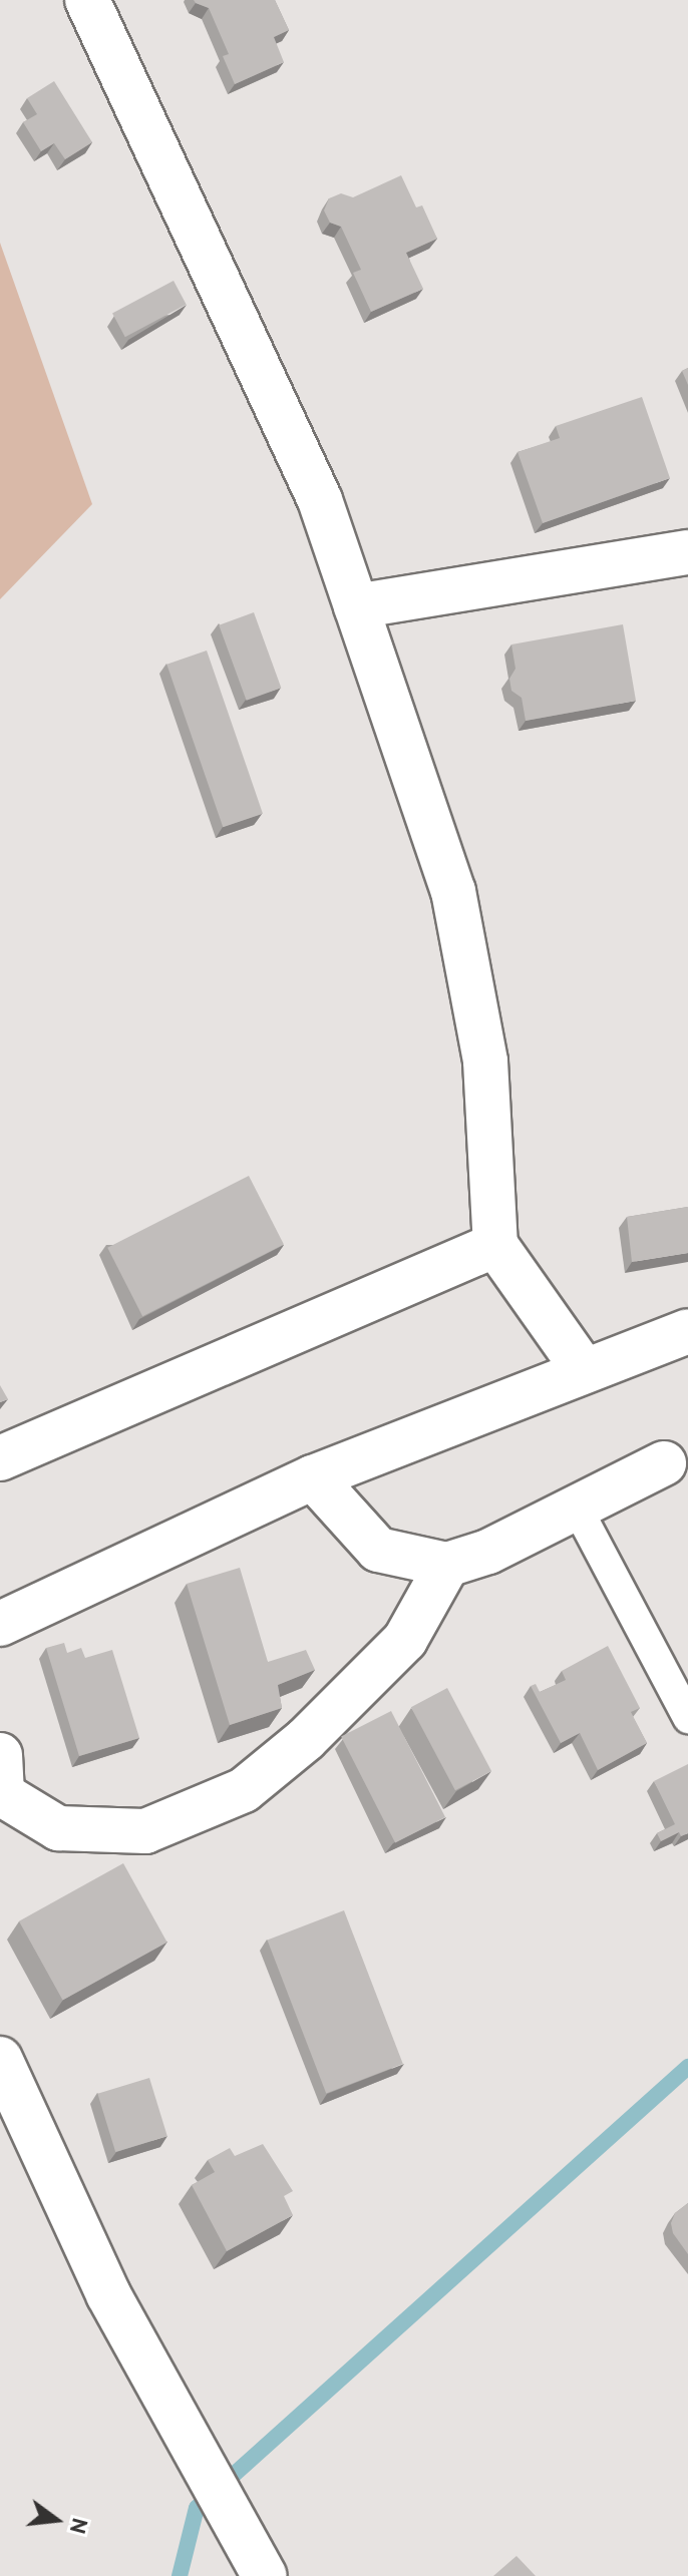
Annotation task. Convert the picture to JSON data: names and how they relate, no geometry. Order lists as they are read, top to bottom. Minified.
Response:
{"north":"right"}
